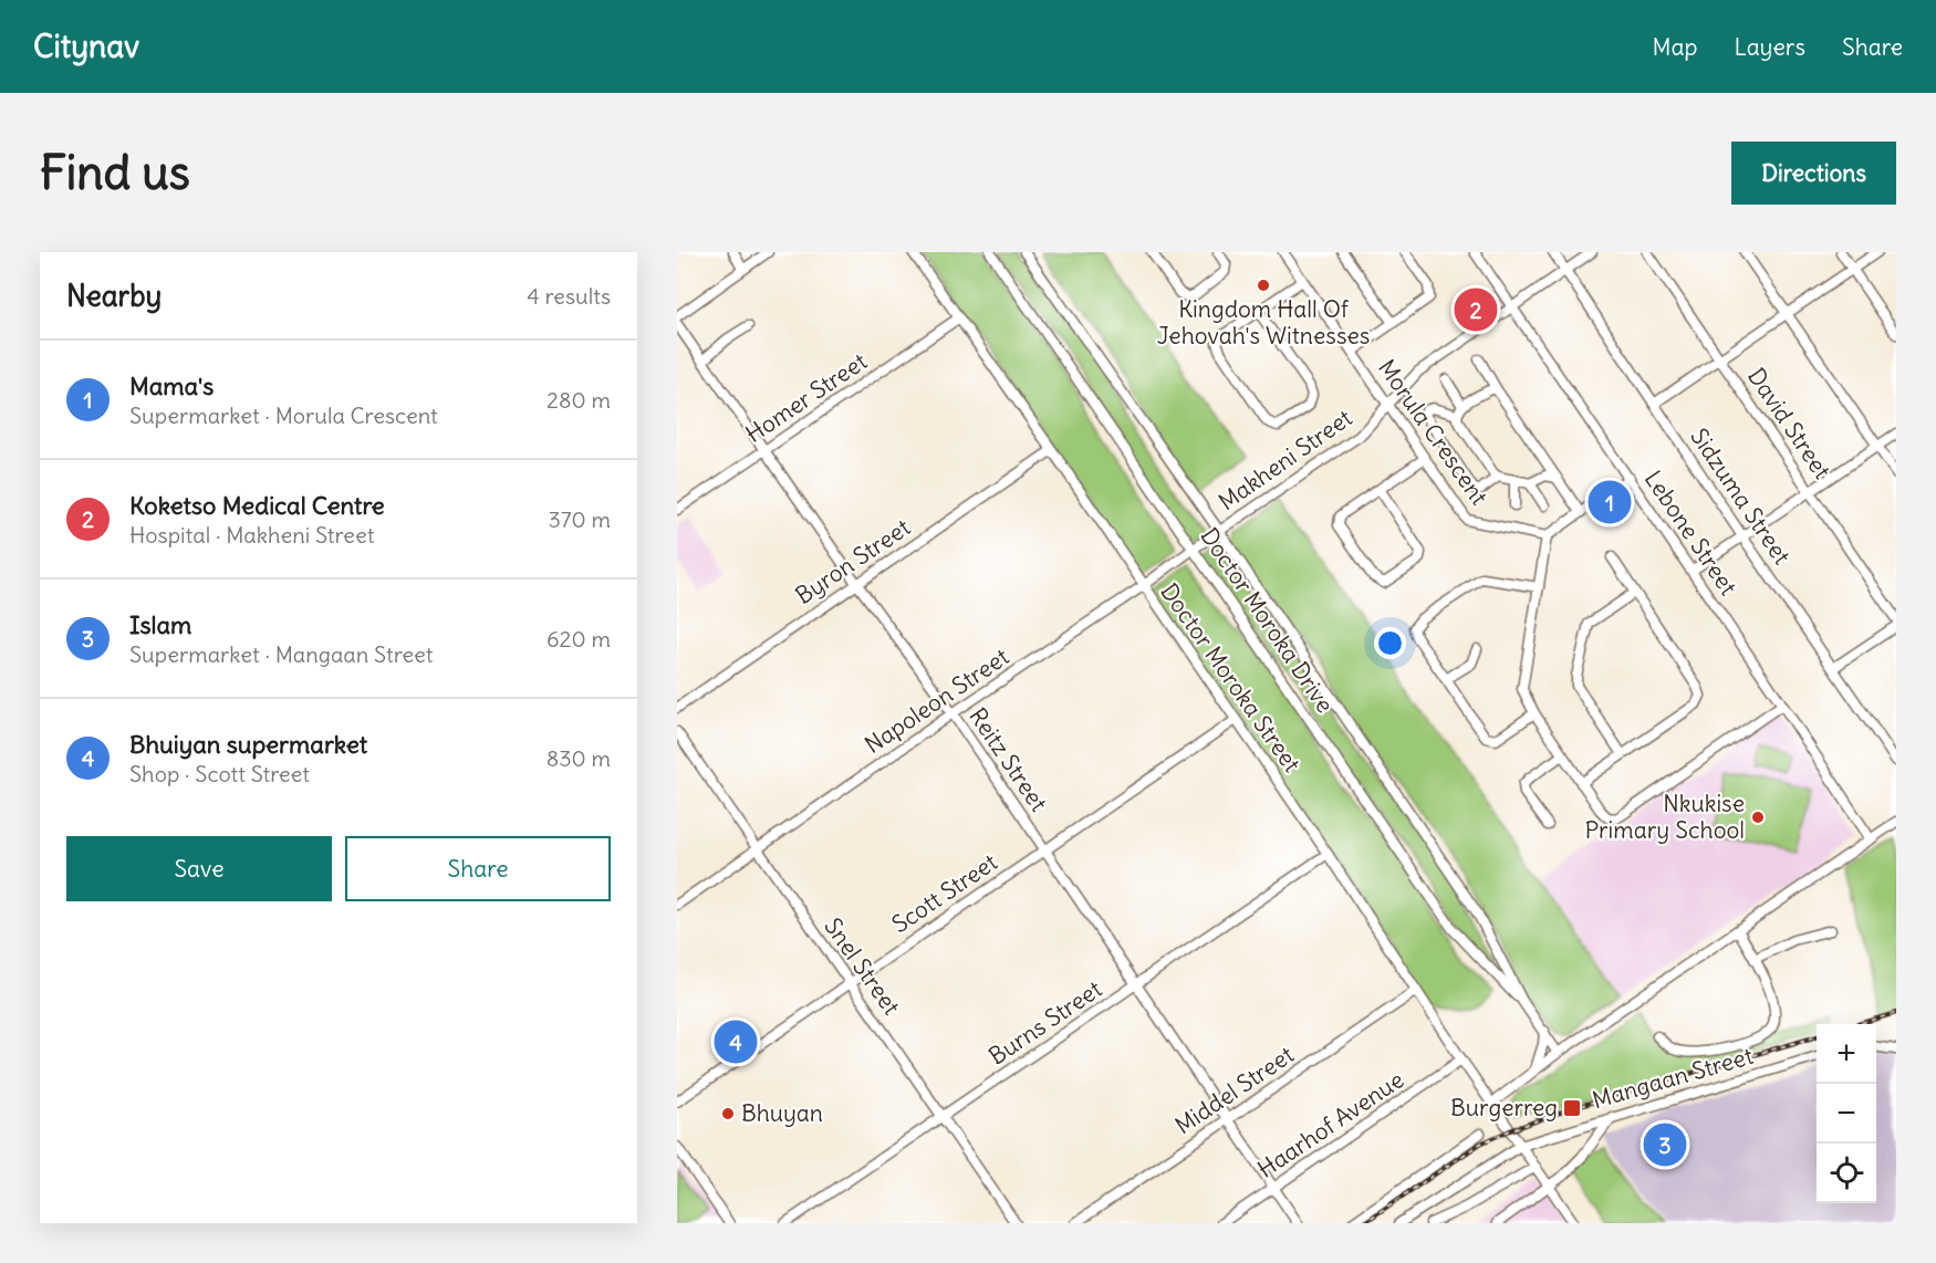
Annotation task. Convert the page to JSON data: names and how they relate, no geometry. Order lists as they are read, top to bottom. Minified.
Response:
{"streets":{"street":["Homer Street","David Street","Morula Crescent","Makheni Street","Sidzuma Street","Lebone Street","Byron Street","Doctor Moroka Drive","Doctor Moroka Street","Napoleon Street","Reitz Street","Scott Street","Snel Street","Burns Street","Mangaan Street","Middel Street","Haarhof Avenue"]},"crossings":[["Homer Street","Doctor Moroka Street"],["Homer Street","Reitz Street"],["Morula Crescent","Makheni Street"],["Makheni Street","Sidzuma Street"],["Makheni Street","Lebone Street"],["Makheni Street","Doctor Moroka Drive"],["Makheni Street","Napoleon Street"],["Byron Street","Doctor Moroka Street"],["Byron Street","Reitz Street"],["Doctor Moroka Drive","Napoleon Street"],["Doctor Moroka Street","Napoleon Street"],["Doctor Moroka Street","Scott Street"],["Doctor Moroka Street","Burns Street"],["Doctor Moroka Street","Mangaan Street"],["Doctor Moroka Street","Middel Street"],["Doctor Moroka Street","Haarhof Avenue"],["Napoleon Street","Reitz Street"],["Napoleon Street","Snel Street"],["Reitz Street","Scott Street"],["Reitz Street","Burns Street"],["Reitz Street","Middel Street"],["Reitz Street","Haarhof Avenue"],["Scott Street","Snel Street"],["Snel Street","Burns Street"]],"places":{"other":["Kingdom Hall Of Jehovah's Witnesses","Nkukise Primary School","Bhuyan"],"transit":["Burgerreg"]},"page":{"header":"Citynav","nav":["Map","Layers","Share"],"buttons":["Directions",["Save","Share"]],"title":"Find us","heading":["Nearby","4 results"],"pins":["2","1","4","3"],"list":[{"mark":"1","name":"Mama's","note":"Supermarket · Morula Crescent","value":"280 m"},{"mark":"2","name":"Koketso Medical Centre","note":"Hospital · Makheni Street","value":"370 m"},{"mark":"3","name":"Islam","note":"Supermarket · Mangaan Street","value":"620 m"},{"mark":"4","name":"Bhuiyan supermarket","note":"Shop · Scott Street","value":"830 m"}],"map_buttons":["+","−"]}}
